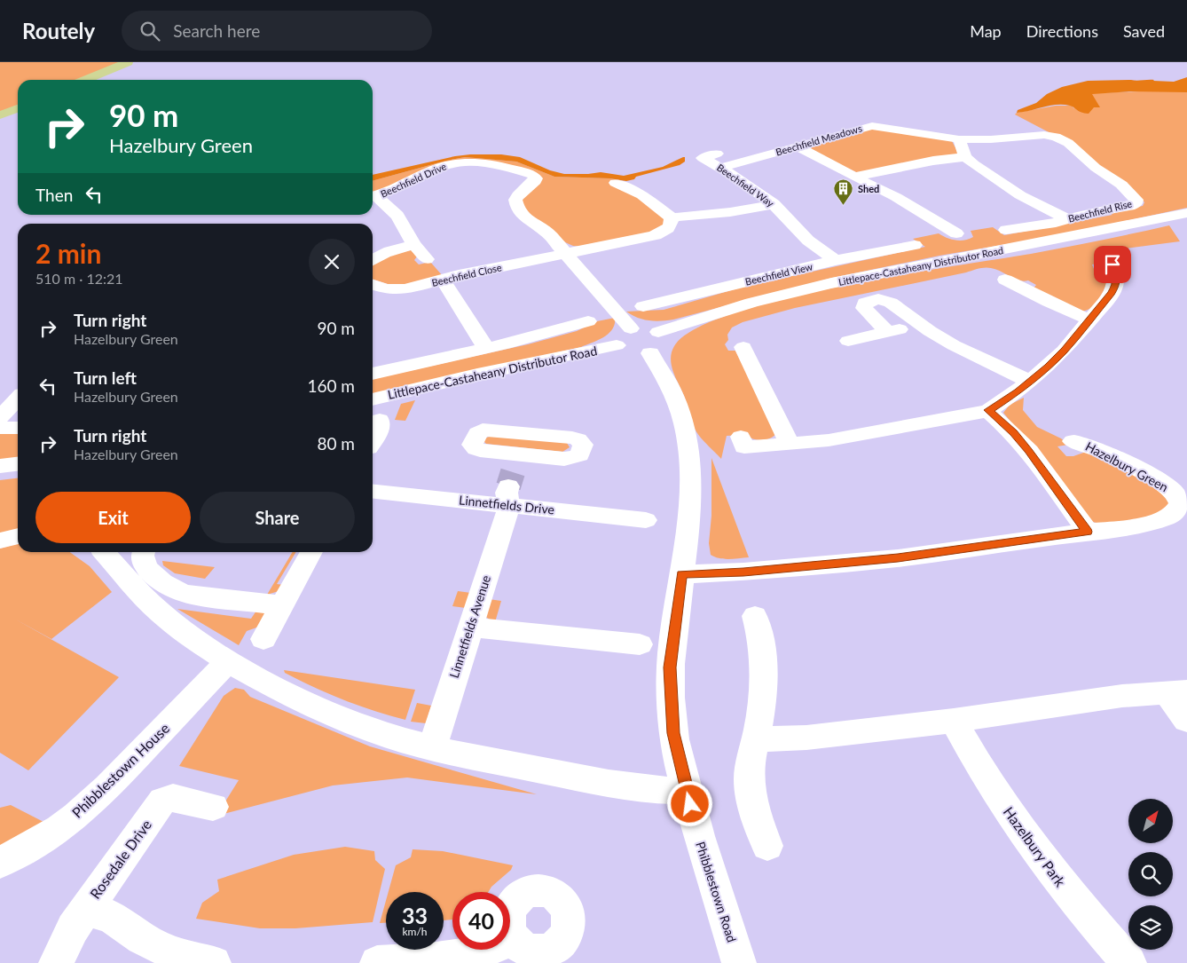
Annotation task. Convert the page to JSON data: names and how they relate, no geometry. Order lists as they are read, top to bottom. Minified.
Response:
{"streets":{"street":["Beechfield Meadows","Beechfield Drive","Beechfield Way","Beechfield Rise","Littlepace-Castaheany Distributor Road","Beechfield View","Beechfield Close","Hazelbury Green","Linnetfields Drive","Linnetfields Avenue","Phibblestown House","Hazelbury Park","Rosedale Drive","Phibblestown Road"]},"crossings":[["Beechfield Meadows","Beechfield Way"],["Beechfield Meadows","Beechfield Rise"],["Beechfield Drive","Beechfield Close"],["Beechfield Way","Beechfield View"],["Hazelbury Green","Phibblestown Road"],["Linnetfields Drive","Linnetfields Avenue"]],"places":{"building":["Shed"]},"north":"top right","page":{"header":"Routely","search":"Search here","nav":["Map","Directions","Saved"],"turn":["90 m","Hazelbury Green"],"then":"Then","heading":["2 min","510 m · 12:21"],"list":[{"name":"Turn right","note":"Hazelbury Green","value":"90 m"},{"name":"Turn left","note":"Hazelbury Green","value":"160 m"},{"name":"Turn right","note":"Hazelbury Green","value":"80 m"}],"buttons":["Exit","Share"],"speed":"33 km/h","limit":"40"}}
